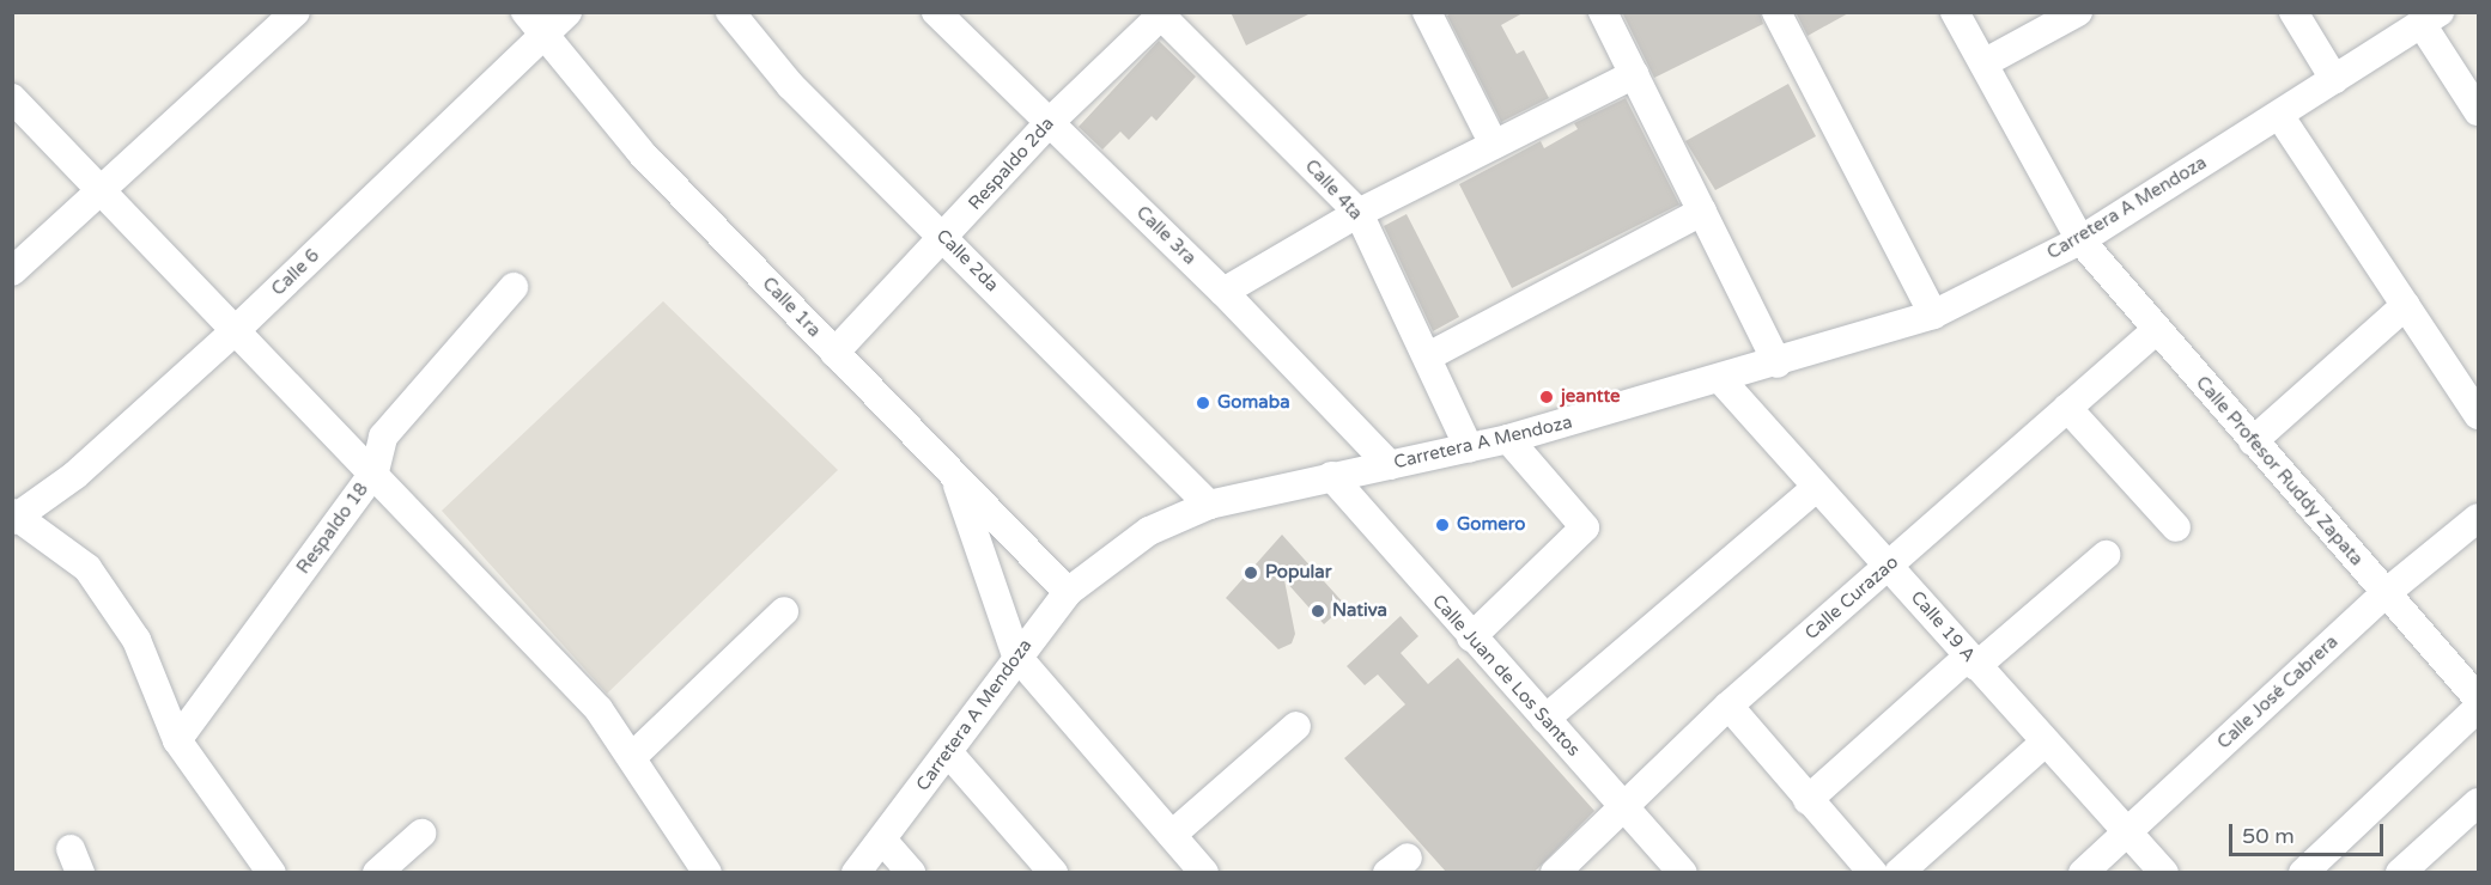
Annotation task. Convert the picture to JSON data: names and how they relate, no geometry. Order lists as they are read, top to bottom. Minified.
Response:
{"streets":{"street":["Respaldo 2da","Calle 4ta","Carretera A Mendoza","Calle 3ra","Calle 2da","Calle 6","Calle 1ra","Calle Profesor Ruddy Zapata","Respaldo 18","Calle Curazao","Calle 19 A","Calle Juan de Los Santos","Calle José Cabrera"]},"crossings":[["Respaldo 2da","Calle 4ta"],["Respaldo 2da","Calle 3ra"],["Respaldo 2da","Calle 2da"],["Respaldo 2da","Calle 1ra"],["Calle 4ta","Carretera A Mendoza"],["Carretera A Mendoza","Calle 3ra"],["Carretera A Mendoza","Calle 2da"],["Carretera A Mendoza","Calle 1ra"],["Carretera A Mendoza","Calle Profesor Ruddy Zapata"],["Carretera A Mendoza","Calle 19 A"],["Carretera A Mendoza","Calle Juan de Los Santos"],["Calle 6","Calle 1ra"],["Calle Profesor Ruddy Zapata","Calle Curazao"],["Calle Profesor Ruddy Zapata","Calle José Cabrera"],["Calle Curazao","Calle 19 A"],["Calle Curazao","Calle Juan de Los Santos"],["Calle 19 A","Calle José Cabrera"]],"places":["jeantte","Gomaba","Gomero","Popular","Nativa"],"scale_bar":"50 m"}
